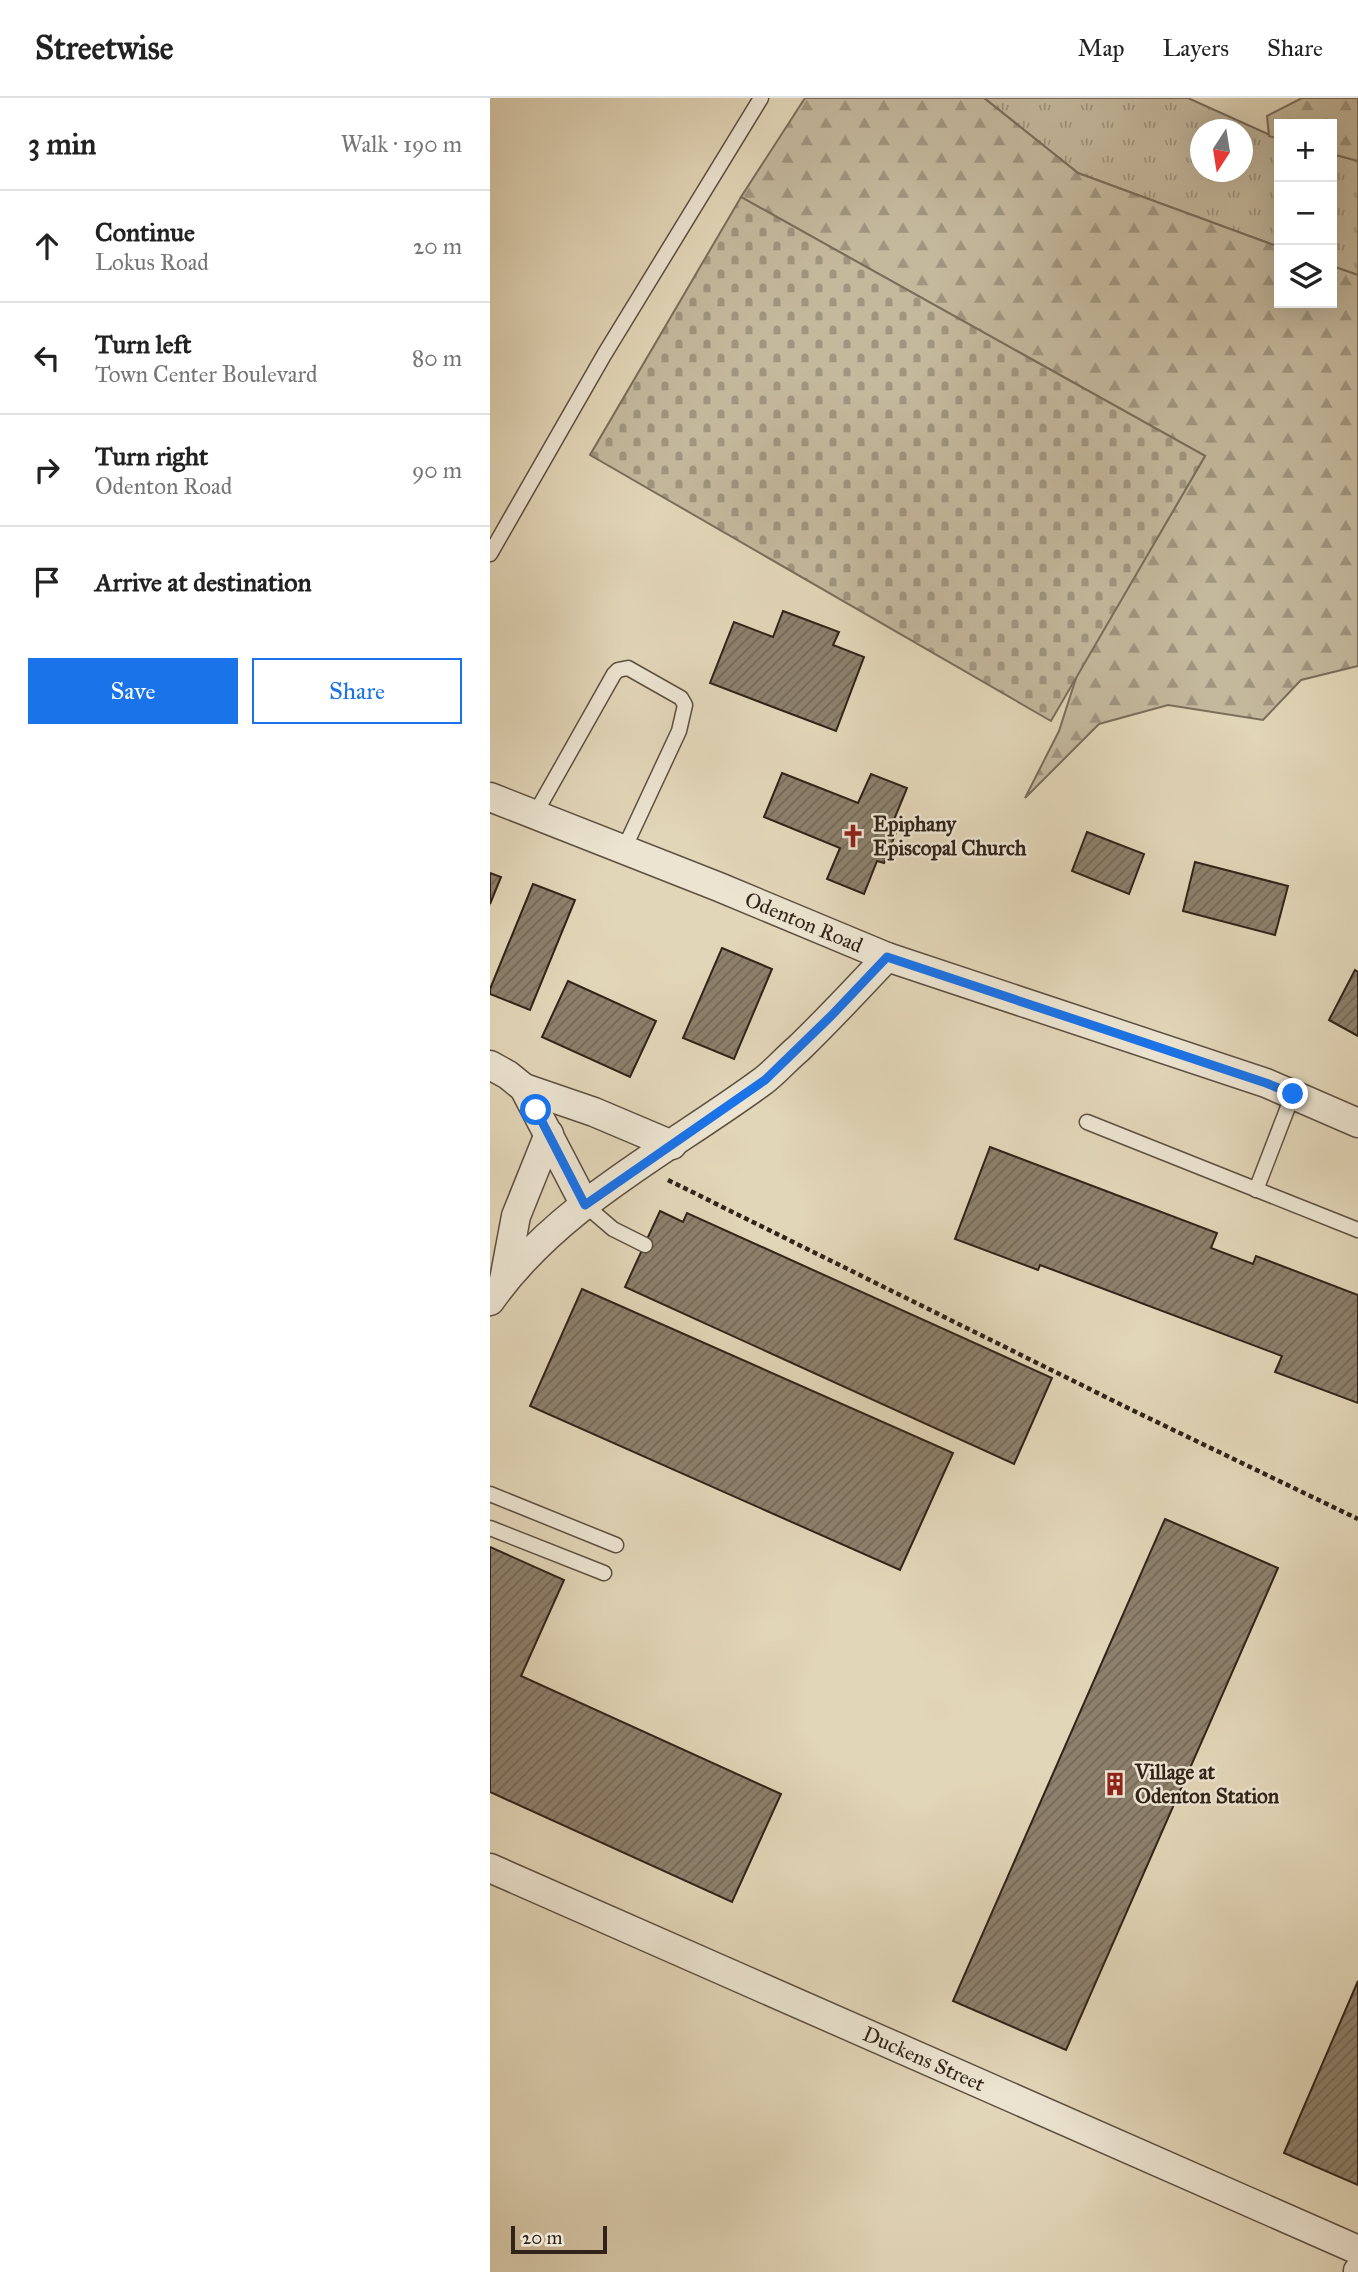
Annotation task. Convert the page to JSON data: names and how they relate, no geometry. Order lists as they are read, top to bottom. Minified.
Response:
{"streets":{"street":["Odenton Road","Duckens Street"]},"places":{"church":["Epiphany Episcopal Church"],"building":["Village at Odenton Station"]},"scale_bar":"20 m","north":"bottom","page":{"header":"Streetwise","nav":["Map","Layers","Share"],"heading":["3 min","Walk · 190 m"],"map_buttons":["+","−"],"list":[["Continue","Lokus Road","20 m"],["Turn left","Town Center Boulevard","80 m"],["Turn right","Odenton Road","90 m"],"Arrive at destination"],"buttons":["Save","Share"],"scale":"20 m"}}
